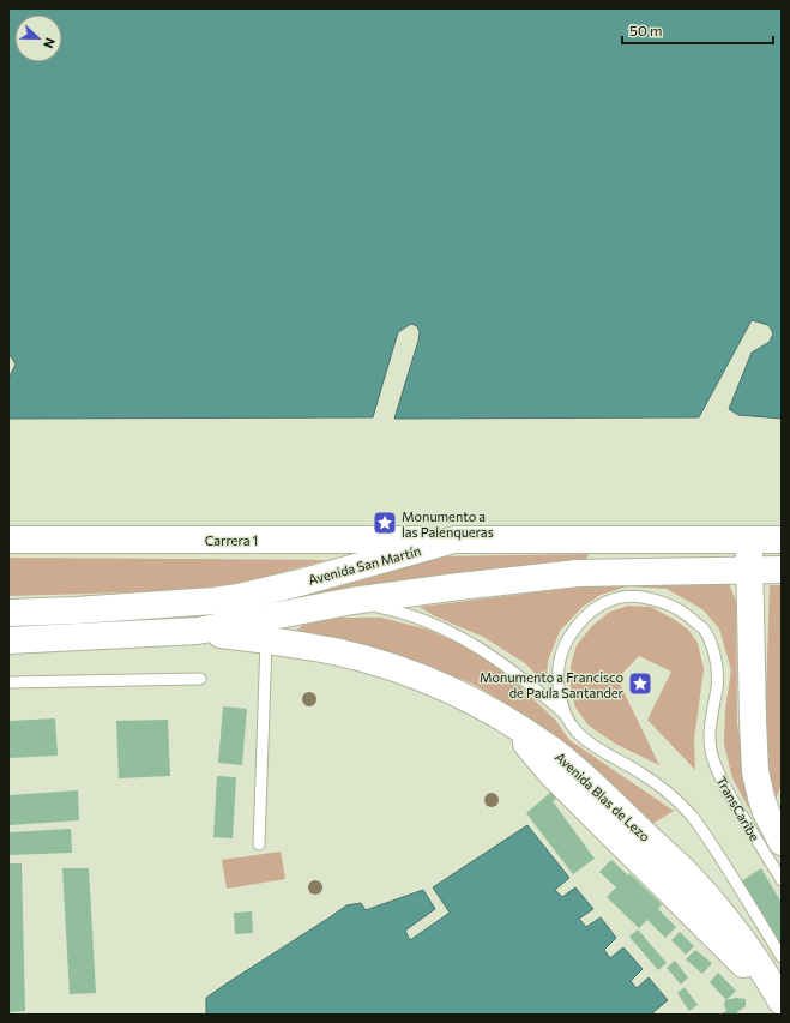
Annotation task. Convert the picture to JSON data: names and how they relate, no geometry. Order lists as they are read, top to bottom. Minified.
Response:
{"streets":{"main road":["Carrera 1","Avenida San Martín"],"lane":["TransCaribe"]},"crossings":[["Carrera 1","Avenida San Martín"],["Avenida San Martín","TransCaribe"]],"places":{"place":["Monumento a las Palenqueras","Monumento a Francisco de Paula Santander"]},"scale_bar":"50 m","north":"right"}
